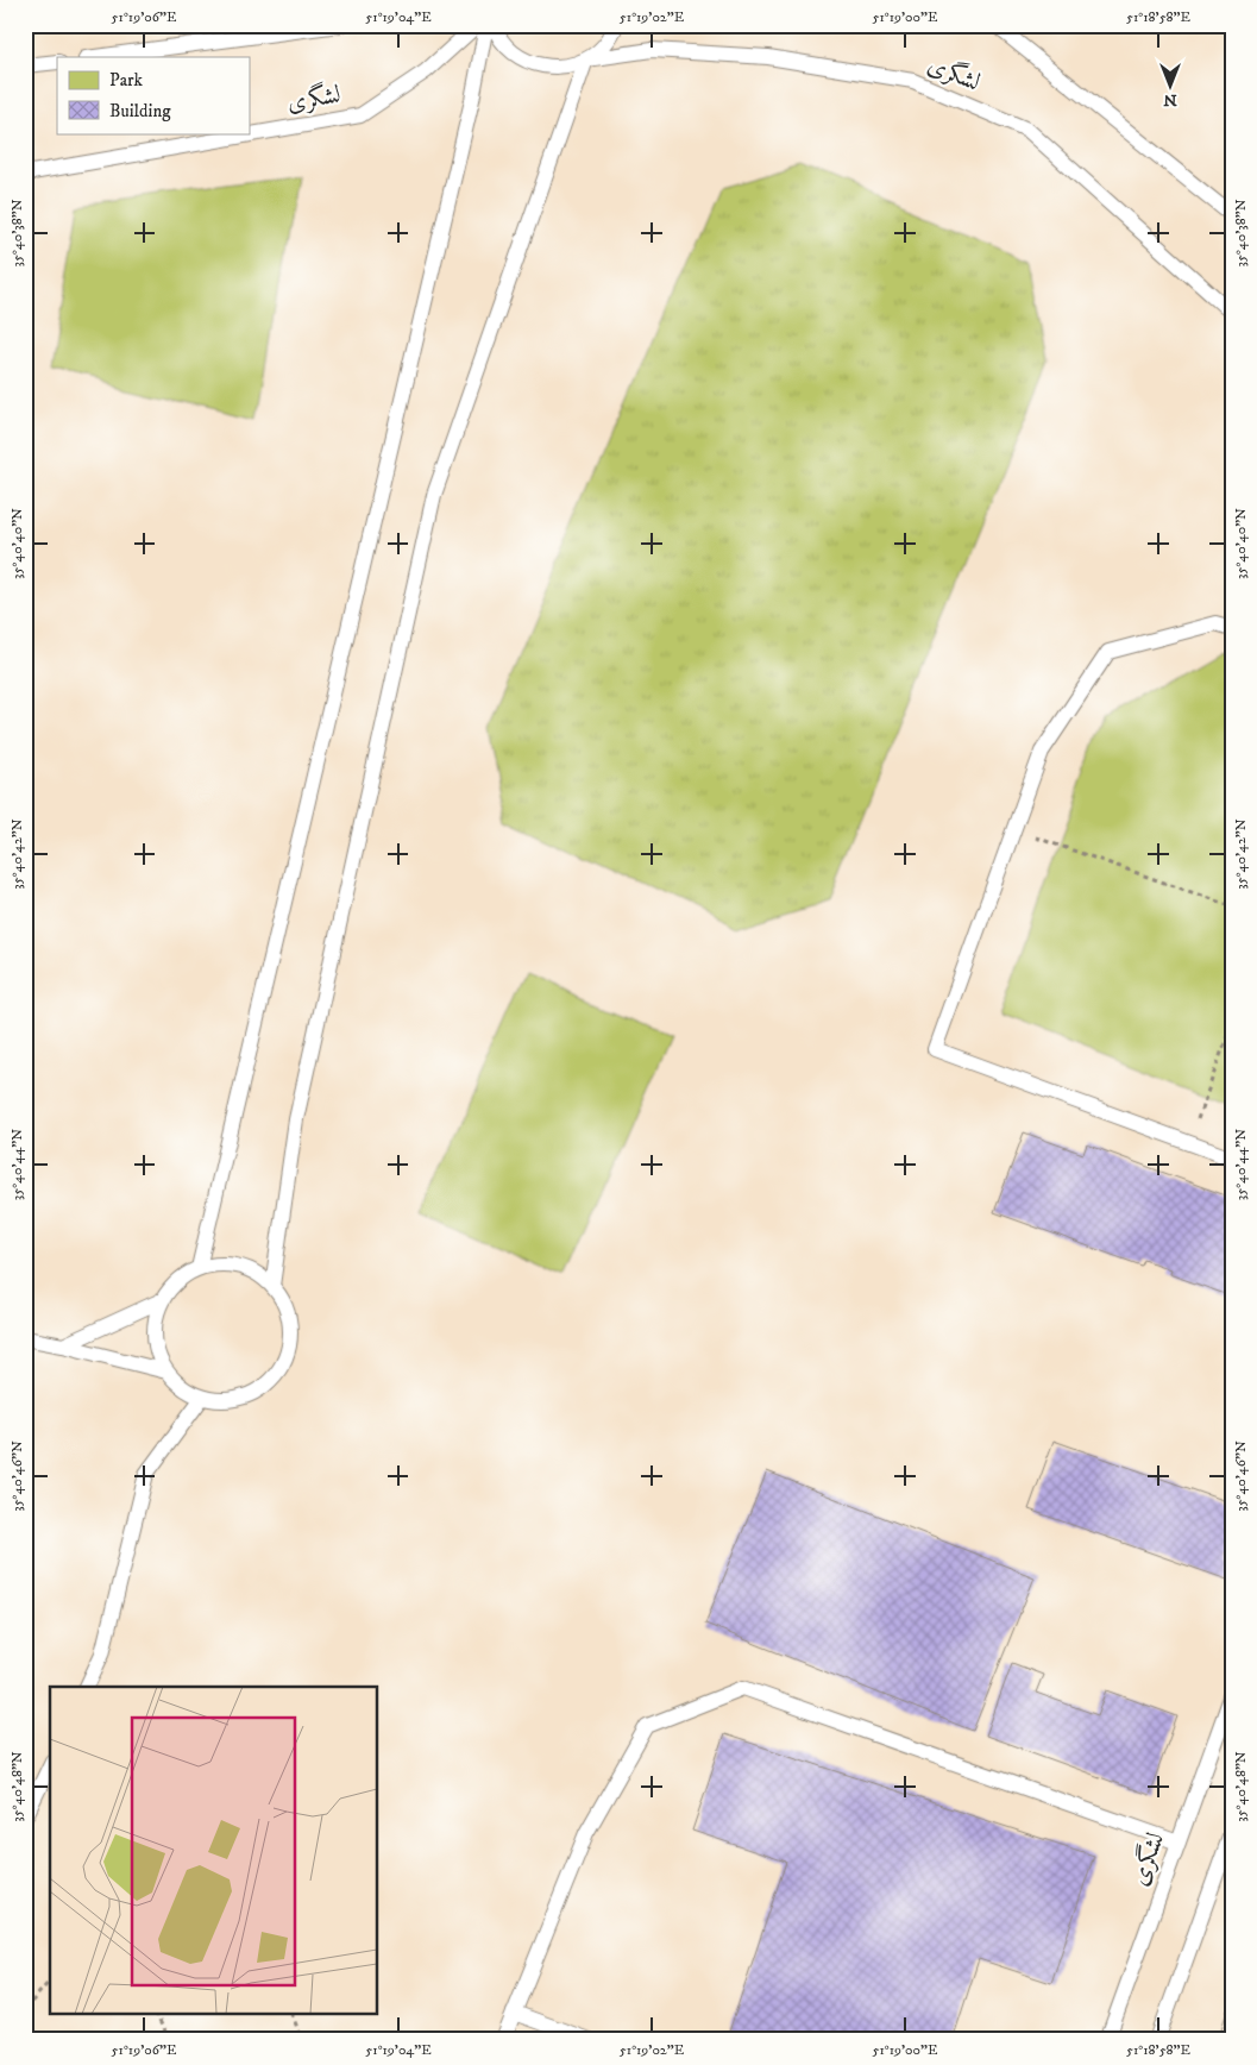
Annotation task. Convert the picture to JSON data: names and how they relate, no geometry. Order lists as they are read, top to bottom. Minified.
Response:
{"streets":{"lane":["لشگری"]},"legend":["Park","Building"],"north":"bottom","coordinates":["51°19'06\"E","51°19'04\"E","51°19'02\"E","51°19'00\"E","51°18'58\"E","35°40'38\"N","35°40'40\"N","35°40'42\"N","35°40'44\"N","35°40'46\"N","35°40'48\"N"]}
